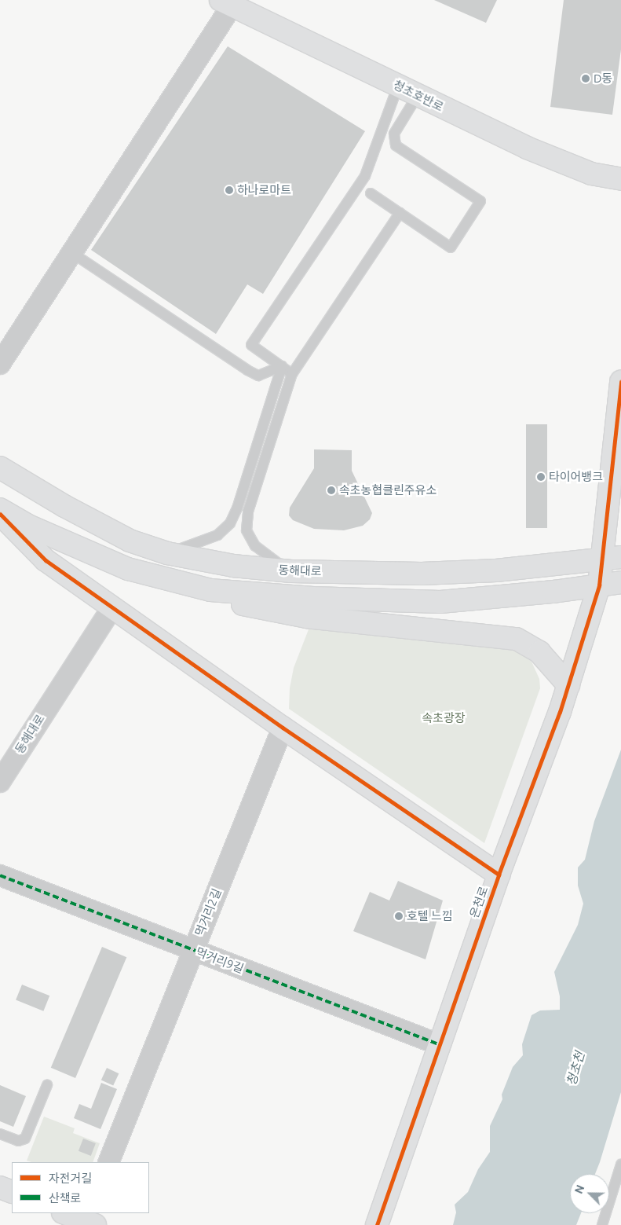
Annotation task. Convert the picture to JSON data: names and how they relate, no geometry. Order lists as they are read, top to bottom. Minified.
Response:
{"streets":{"street":["청초호반로","동해대로","온천로","먹거리2길","먹거리9길"]},"crossings":[["동해대로","온천로"],["온천로","먹거리9길"],["먹거리2길","먹거리9길"]],"water":["청초천"],"parks":["속초광장"],"places":["D동","하나로마트","타이어뱅크","속초농협클린주유소","호텔 느낌"],"legend":["자전거길","산책로"],"north":"top left"}
